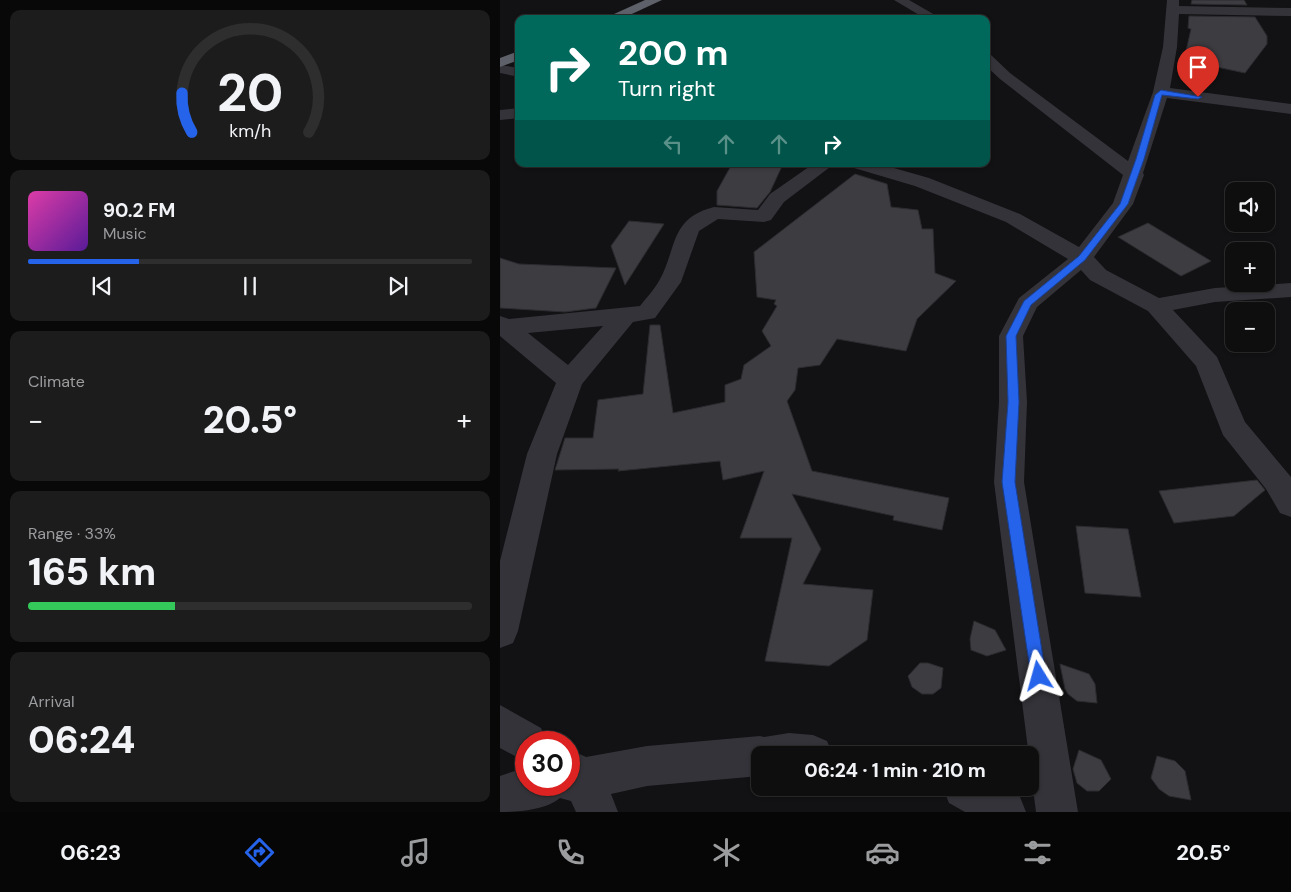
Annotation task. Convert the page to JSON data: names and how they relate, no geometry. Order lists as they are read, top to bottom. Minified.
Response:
{"page":{"turn":["200 m","Turn right"],"map_buttons":["+","−"],"song":["90.2 FM","Music"],"tile":["Climate",["Range · 33%","165 km"],["Arrival","06:24"]],"heat":["−","20.5°","+"],"limit":"30","trip":"06:24 · 1 min · 210 m","tabs":["06:23","20.5°"],"gauge":["20","km/h"]}}
